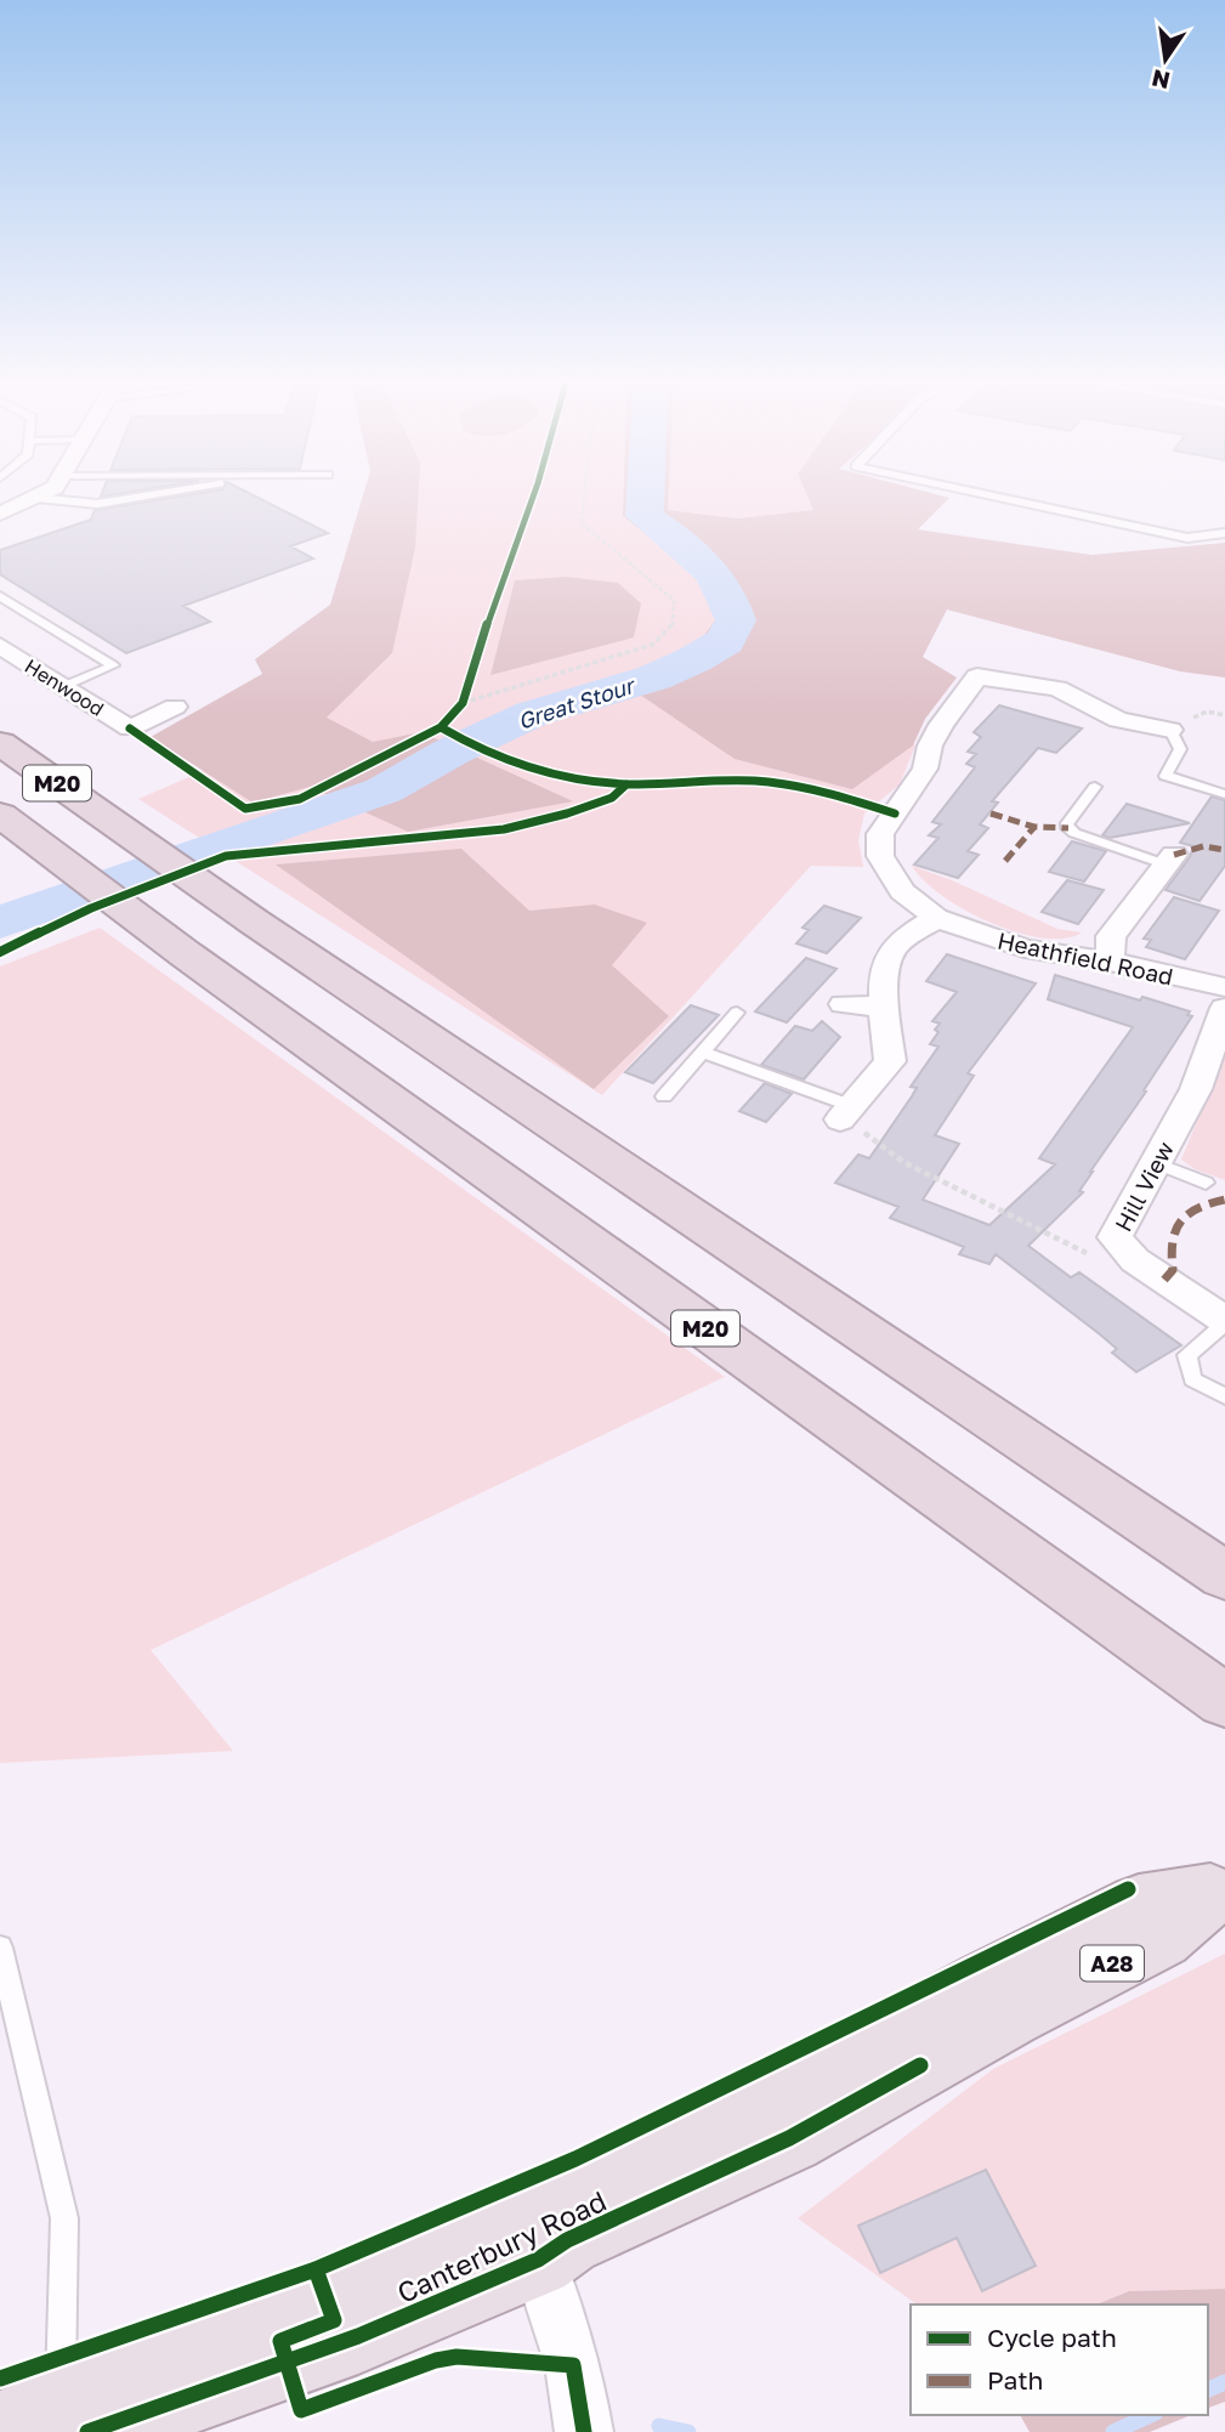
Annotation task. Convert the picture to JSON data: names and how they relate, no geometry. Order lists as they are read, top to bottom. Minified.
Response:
{"streets":{"highway":["M20","A28","Canterbury Road"],"street":["Henwood","Heathfield Road","Hill View"]},"water":["Great Stour"],"legend":["Cycle path","Path"],"north":"bottom"}
